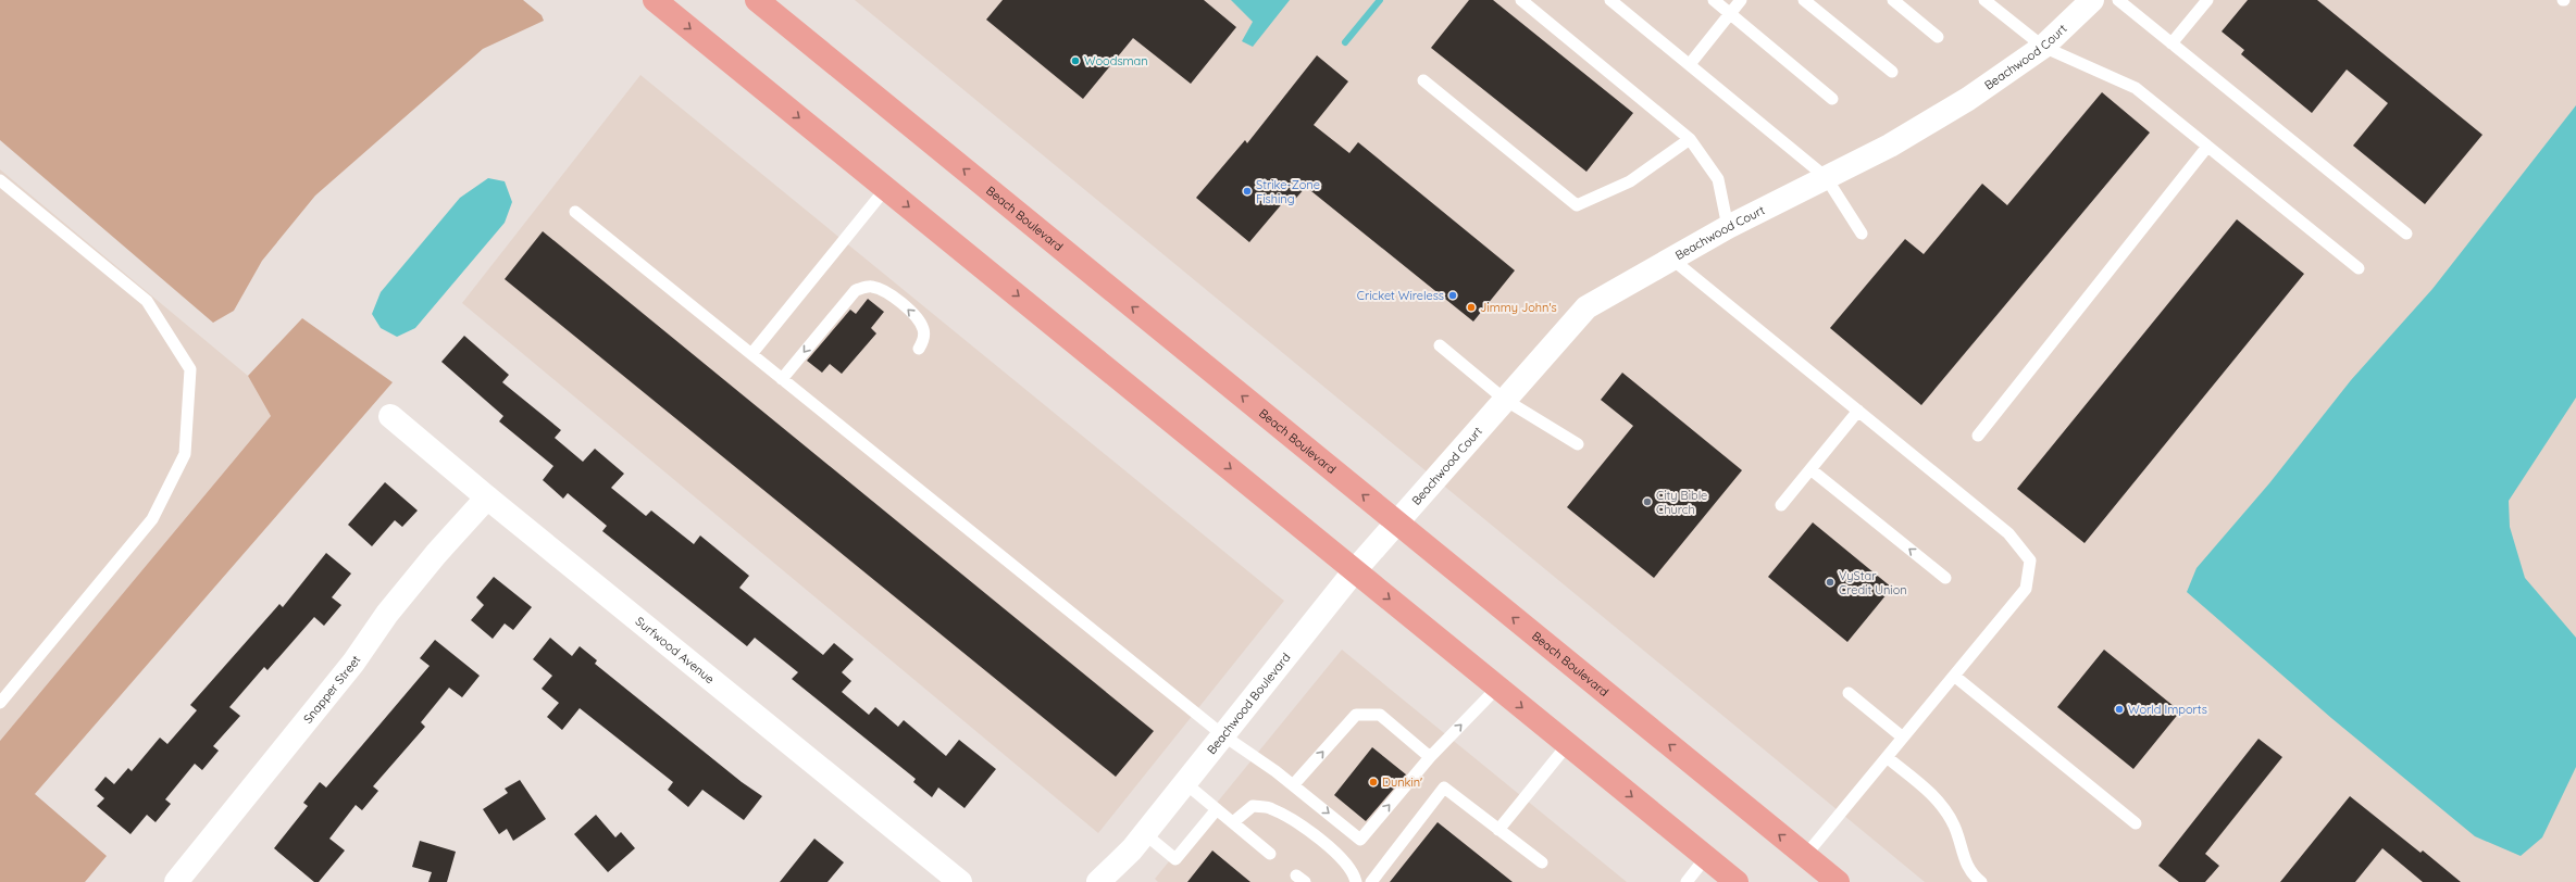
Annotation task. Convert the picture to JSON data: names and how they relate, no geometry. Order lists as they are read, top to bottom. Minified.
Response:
{"streets":{"highway":["Beach Boulevard"],"street":["Beachwood Court","Surfwood Avenue","Snapper Street","Beachwood Boulevard"]},"crossings":[["Beachwood Court","Beach Boulevard"],["Beachwood Court","Beachwood Boulevard"],["Beach Boulevard","Beachwood Boulevard"],["Surfwood Avenue","Snapper Street"]],"places":["Woodsman","Strike-Zone Fishing","Cricket Wireless","Jimmy John's","City Bible Church","VyStar Credit Union","World Imports","Dunkin'"]}
